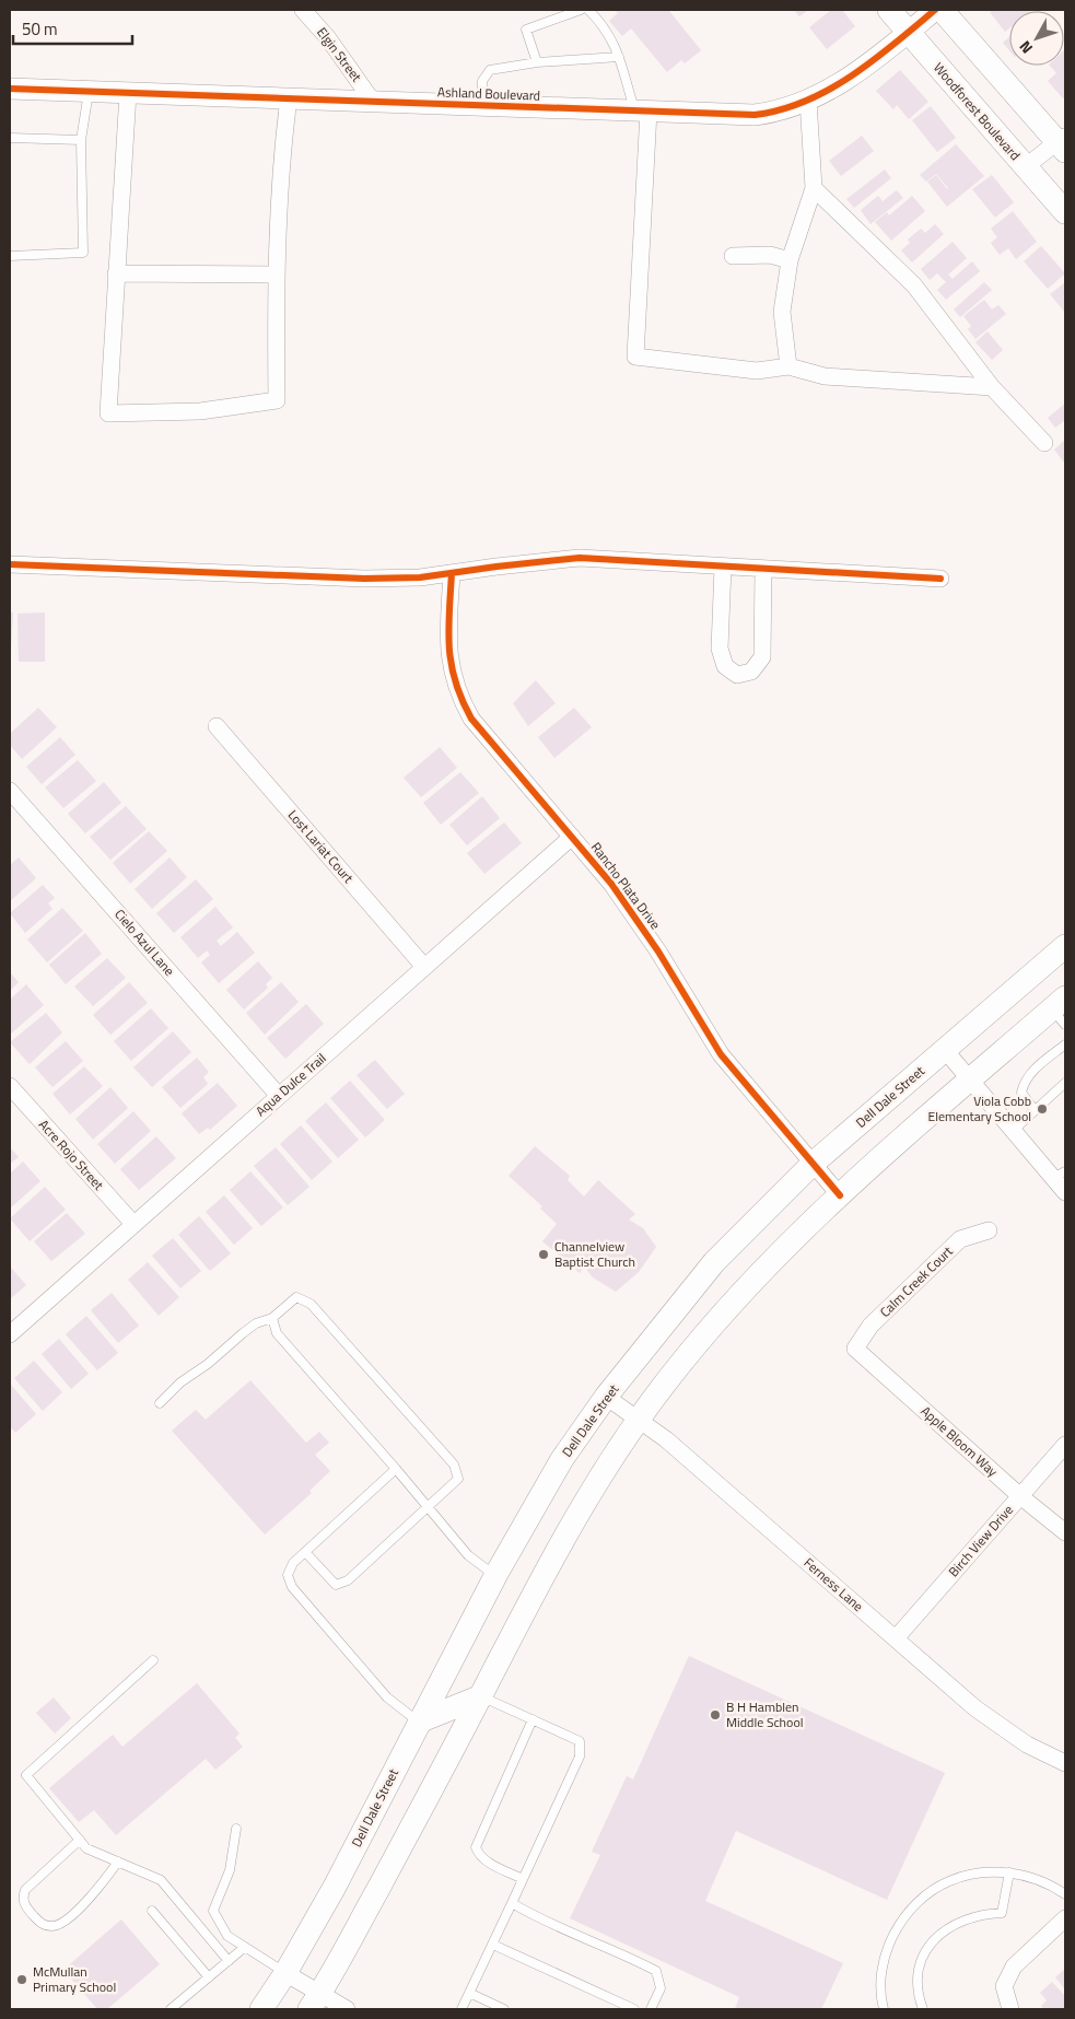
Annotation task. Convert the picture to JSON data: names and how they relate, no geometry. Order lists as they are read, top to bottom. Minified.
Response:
{"streets":{"main road":["Woodforest Boulevard","Dell Dale Street"],"street":["Elgin Street","Ashland Boulevard","Lost Lariat Court","Rancho Plata Drive","Cielo Azul Lane","Aqua Dulce Trail","Acre Rojo Street","Calm Creek Court","Apple Bloom Way","Birch View Drive","Ferness Lane"]},"crossings":[["Elgin Street","Ashland Boulevard"],["Ashland Boulevard","Woodforest Boulevard"],["Lost Lariat Court","Aqua Dulce Trail"],["Rancho Plata Drive","Aqua Dulce Trail"],["Rancho Plata Drive","Dell Dale Street"],["Cielo Azul Lane","Aqua Dulce Trail"],["Aqua Dulce Trail","Acre Rojo Street"],["Dell Dale Street","Ferness Lane"],["Calm Creek Court","Apple Bloom Way"],["Apple Bloom Way","Birch View Drive"],["Birch View Drive","Ferness Lane"]],"places":["Viola Cobb Elementary School","Channelview Baptist Church","B H Hamblen Middle School","McMullan Primary School"],"scale_bar":"50 m","north":"bottom left"}
